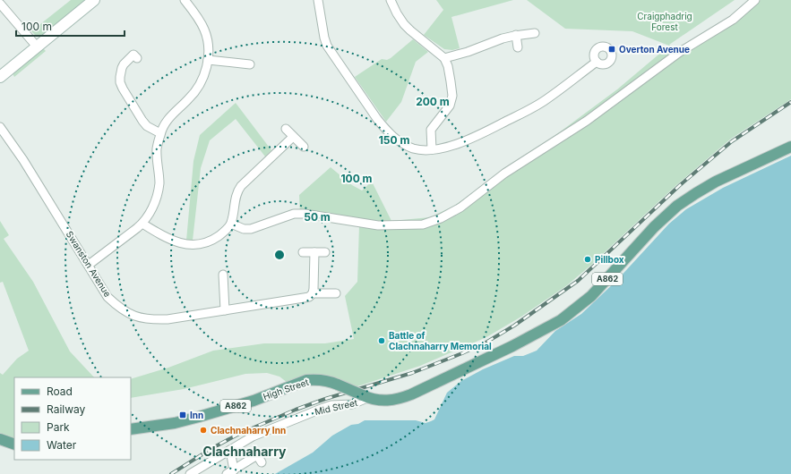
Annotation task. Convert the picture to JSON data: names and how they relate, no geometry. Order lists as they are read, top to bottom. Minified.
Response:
{"streets":{"main road":["A862","High Street"],"street":["Swanston Avenue","Mid Street"]},"crossings":[["A862","High Street"],["A862","Mid Street"],["High Street","Mid Street"]],"districts":["Clachnaharry"],"parks":["Craigphadrig Forest"],"places":{"transit":["Overton Avenue","Inn"],"other":["Pillbox","Battle of Clachnaharry Memorial","Clachnaharry Inn"]},"legend":["Road","Railway","Park","Water"],"scale_bar":"100 m","rings":["200 m","150 m","100 m","50 m"]}
